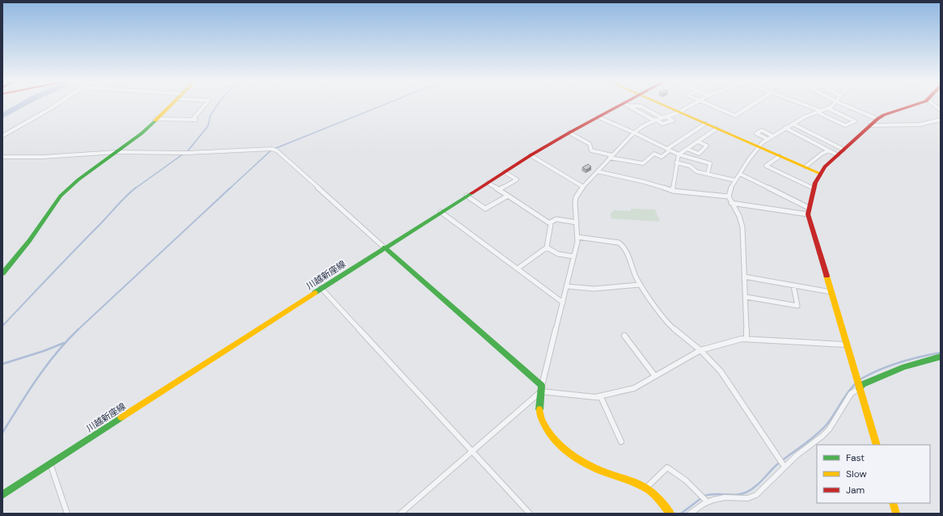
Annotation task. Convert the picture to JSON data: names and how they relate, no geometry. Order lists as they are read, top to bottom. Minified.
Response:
{"streets":{"main road":["川越新座線"]},"legend":["Fast","Slow","Jam"]}
